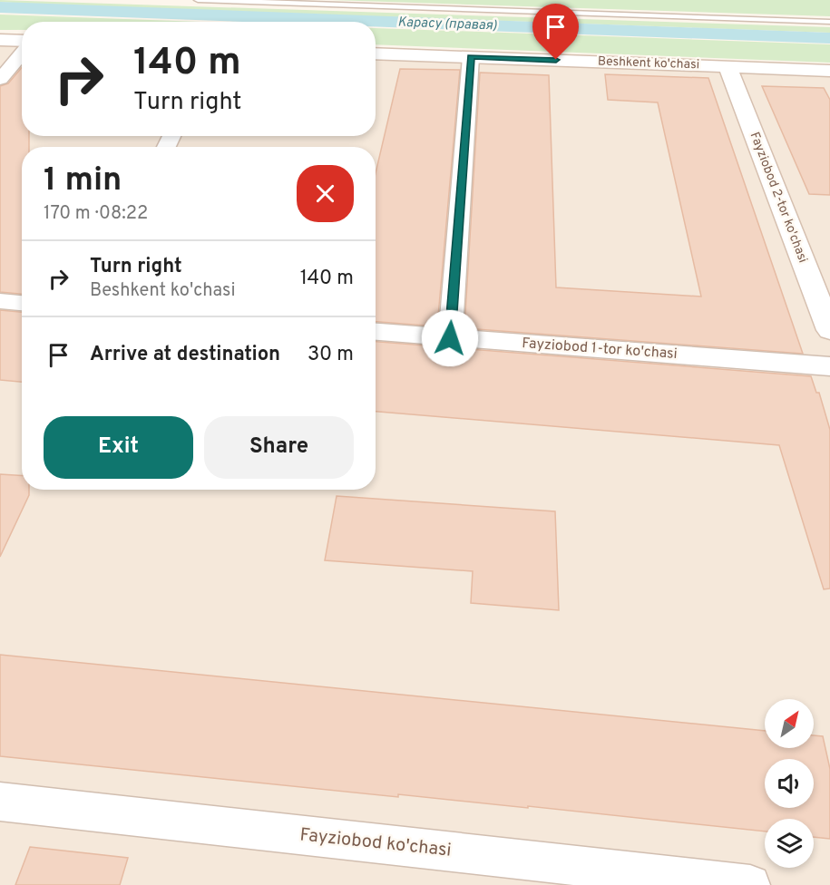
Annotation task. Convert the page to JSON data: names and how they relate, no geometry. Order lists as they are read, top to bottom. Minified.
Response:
{"streets":{"street":["Beshkent ko'chasi","Fayziobod 2-tor ko'chasi","Fayziobod 1-tor ko'chasi","Fayziobod ko'chasi"]},"crossings":[["Beshkent ko'chasi","Fayziobod 2-tor ko'chasi"]],"water":["Карасу (правая)"],"north":"top right","page":{"turn":["140 m","Turn right"],"heading":["1 min","170 m · 08:22"],"list":[{"name":"Turn right","note":"Beshkent ko'chasi","value":"140 m"},{"name":"Arrive at destination","value":"30 m"}],"buttons":["Exit","Share"]}}
